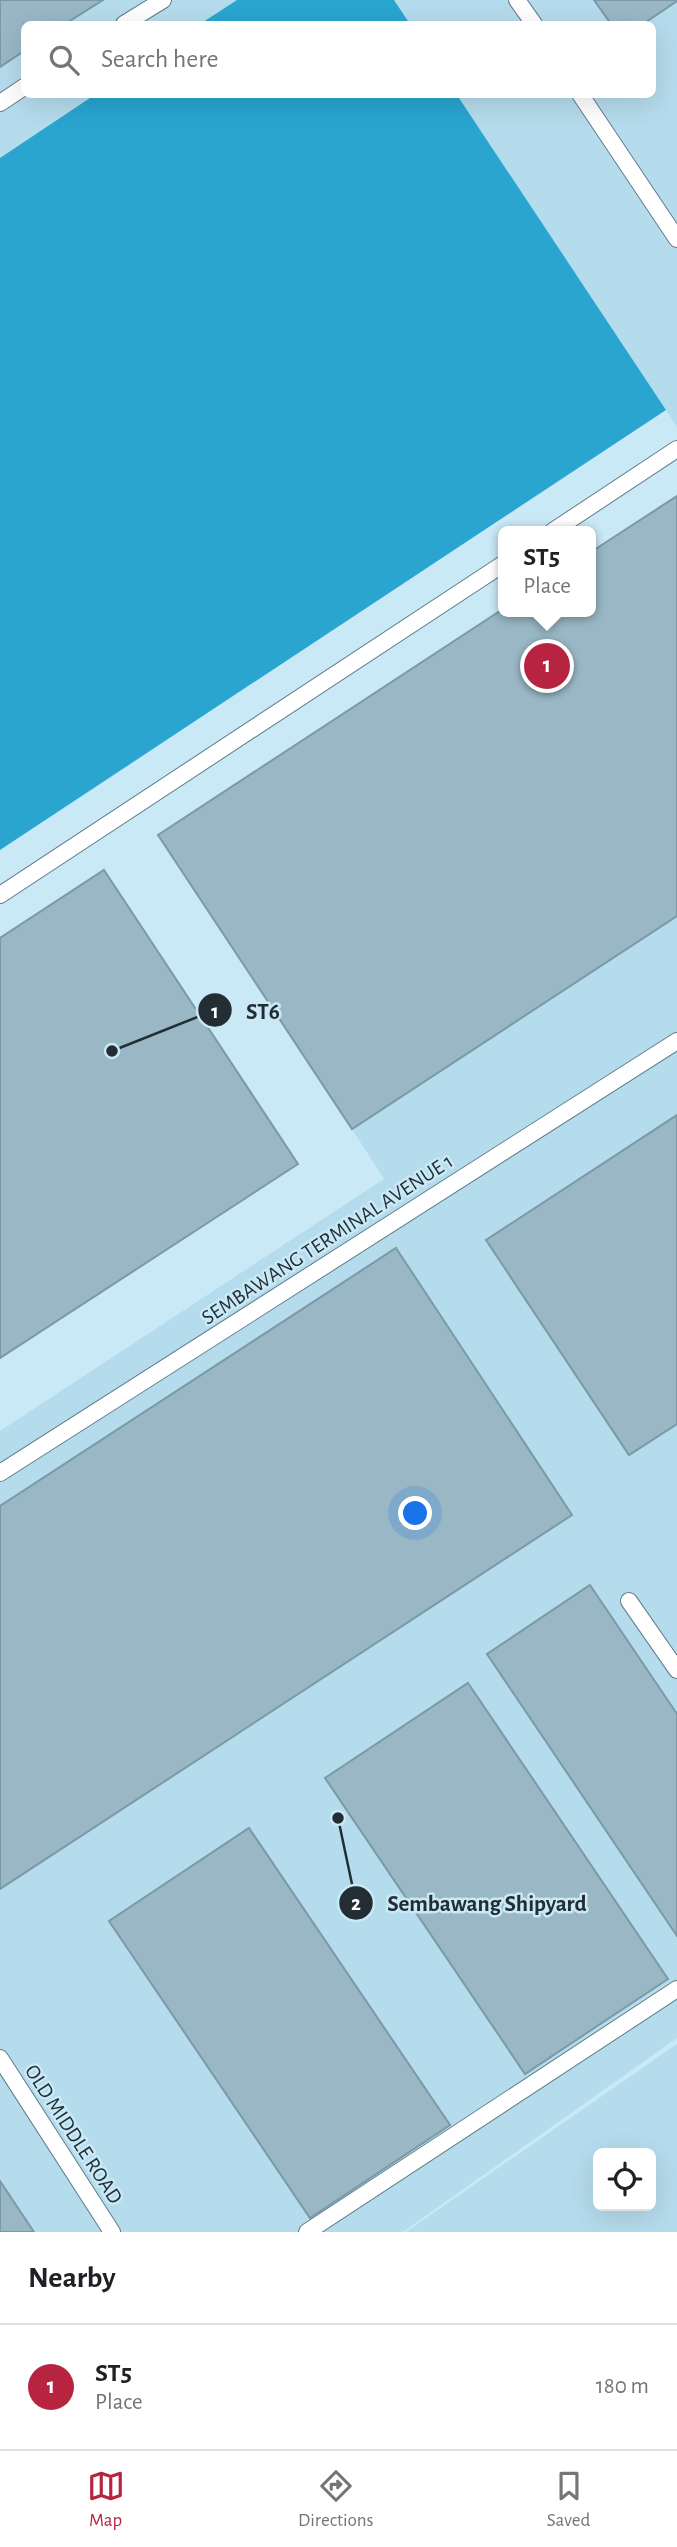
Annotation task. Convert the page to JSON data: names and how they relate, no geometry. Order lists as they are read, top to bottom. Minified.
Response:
{"streets":{"lane":["SEMBAWANG TERMINAL AVENUE 1","OLD MIDDLE ROAD"]},"places":["ST6","Sembawang Shipyard"],"page":{"search":"Search here","popup":["ST5","Place"],"pins":"1","heading":"Nearby","list":[{"mark":"1","name":"ST5","note":"Place","value":"180 m"}],"nav":["Map","Directions","Saved"]}}
